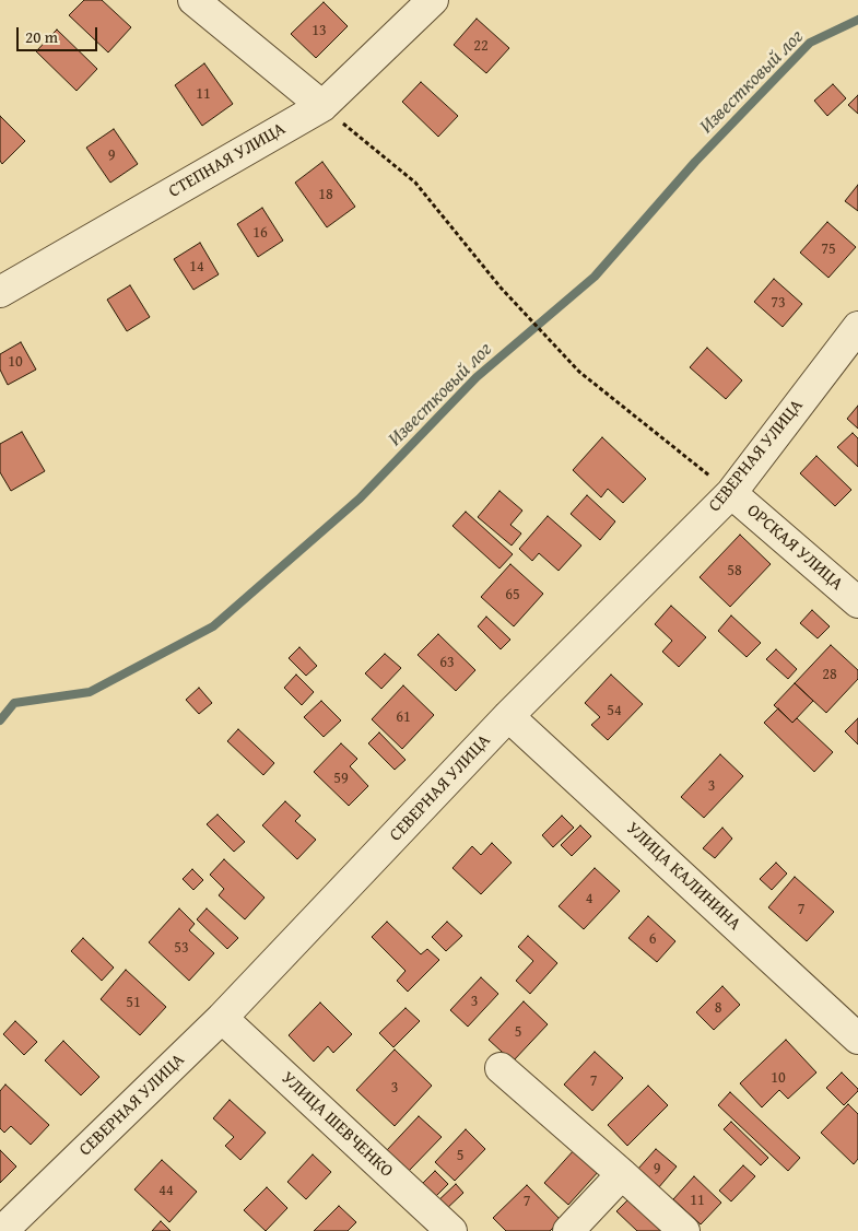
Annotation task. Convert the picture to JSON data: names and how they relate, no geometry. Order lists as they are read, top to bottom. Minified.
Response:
{"streets":{"street":["СТЕПНАЯ УЛИЦА","СЕВЕРНАЯ УЛИЦА","ОРСКАЯ УЛИЦА","УЛИЦА КАЛИНИНА","УЛИЦА ШЕВЧЕНКО"]},"crossings":[["СЕВЕРНАЯ УЛИЦА","ОРСКАЯ УЛИЦА"],["СЕВЕРНАЯ УЛИЦА","УЛИЦА КАЛИНИНА"],["СЕВЕРНАЯ УЛИЦА","УЛИЦА ШЕВЧЕНКО"]],"water":["Известковый лог"],"house_numbers":["13","22","11","9","18","16","75","14","73","10","58","65","63","28","54","61","59","3","4","7","6","53","3","51","8","5","10","7","3","5","9","44","11","7"],"scale_bar":"20 m"}
